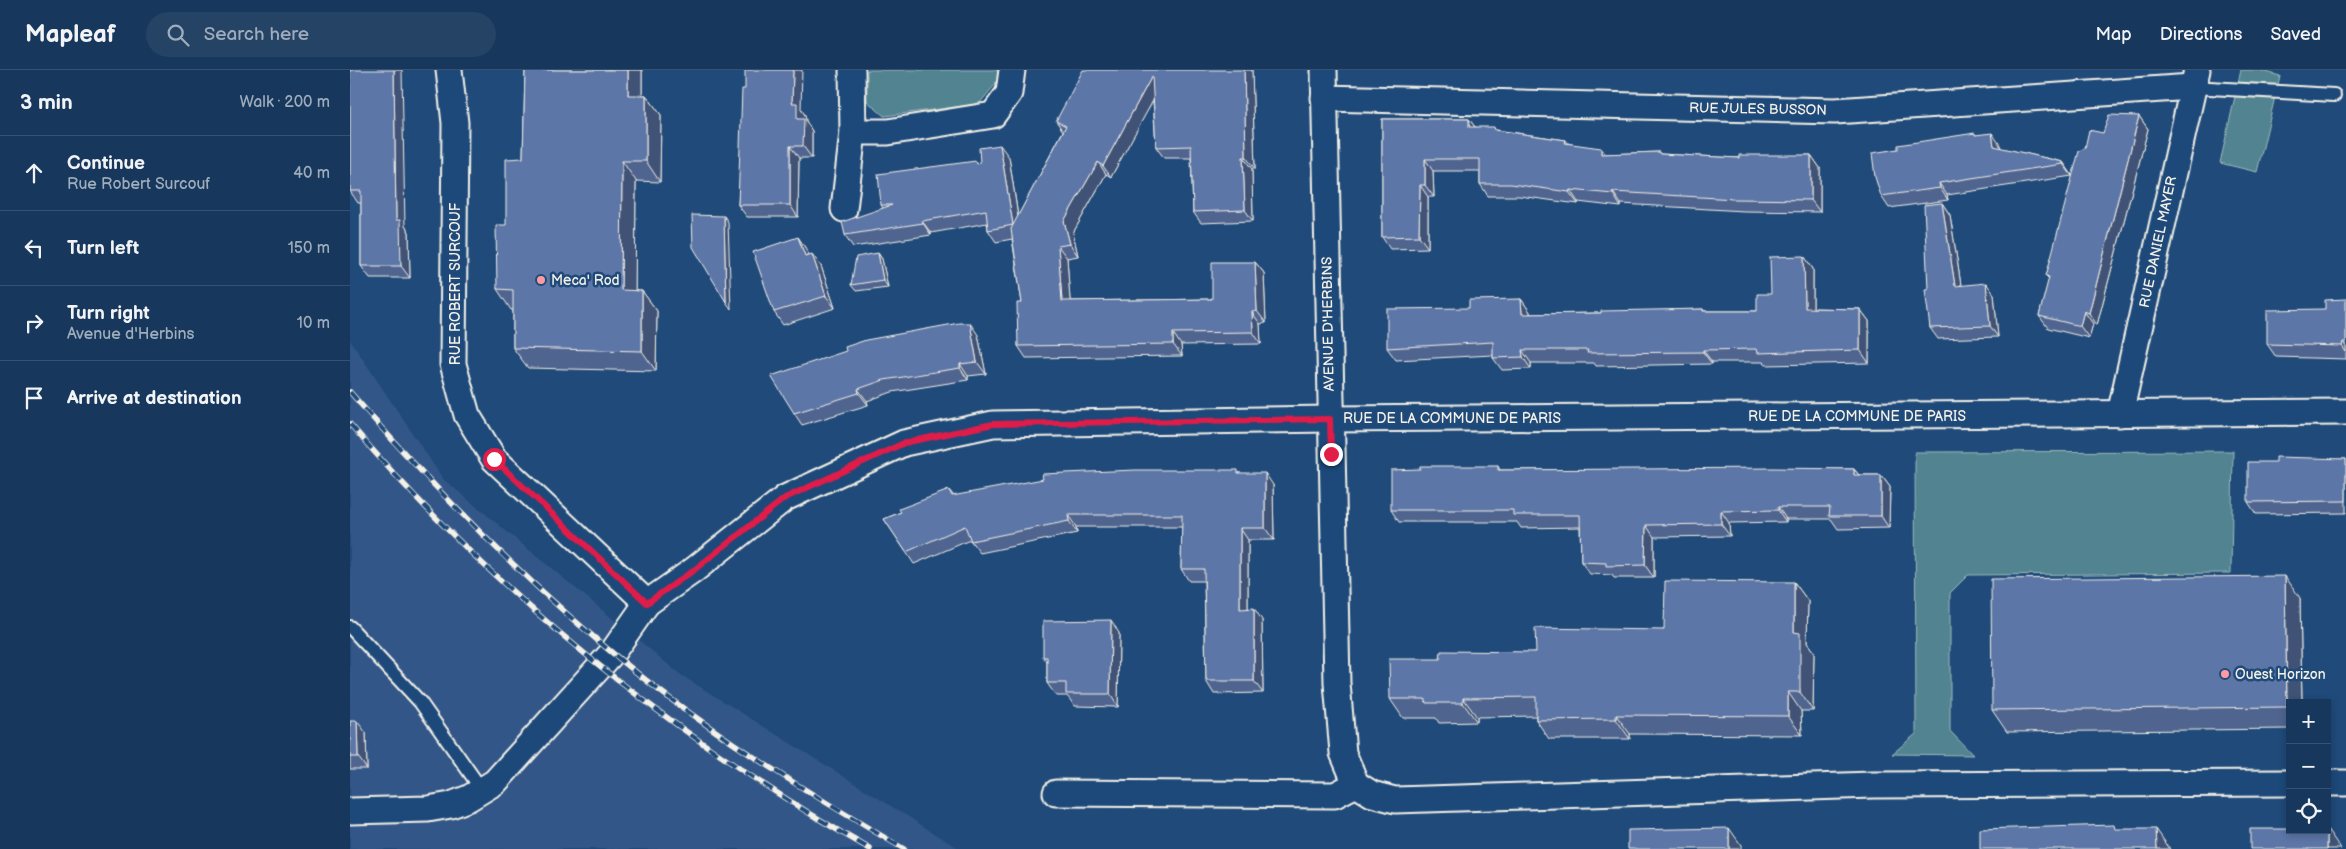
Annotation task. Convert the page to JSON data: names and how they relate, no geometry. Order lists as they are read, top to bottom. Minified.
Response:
{"streets":{"street":["RUE JULES BUSSON","RUE DANIEL MAYER","RUE ROBERT SURCOUF","AVENUE D'HERBINS","RUE DE LA COMMUNE DE PARIS"]},"crossings":[["RUE JULES BUSSON","RUE DANIEL MAYER"],["RUE JULES BUSSON","AVENUE D'HERBINS"],["RUE DANIEL MAYER","RUE DE LA COMMUNE DE PARIS"],["RUE ROBERT SURCOUF","RUE DE LA COMMUNE DE PARIS"],["AVENUE D'HERBINS","RUE DE LA COMMUNE DE PARIS"]],"places":["Meca' Rod","Ouest Horizon"],"page":{"header":"Mapleaf","search":"Search here","nav":["Map","Directions","Saved"],"heading":["3 min","Walk · 200 m"],"list":[["Continue","Rue Robert Surcouf","40 m"],["Turn left","150 m"],["Turn right","Avenue d'Herbins","10 m"],"Arrive at destination"],"map_buttons":["+","−"]}}
